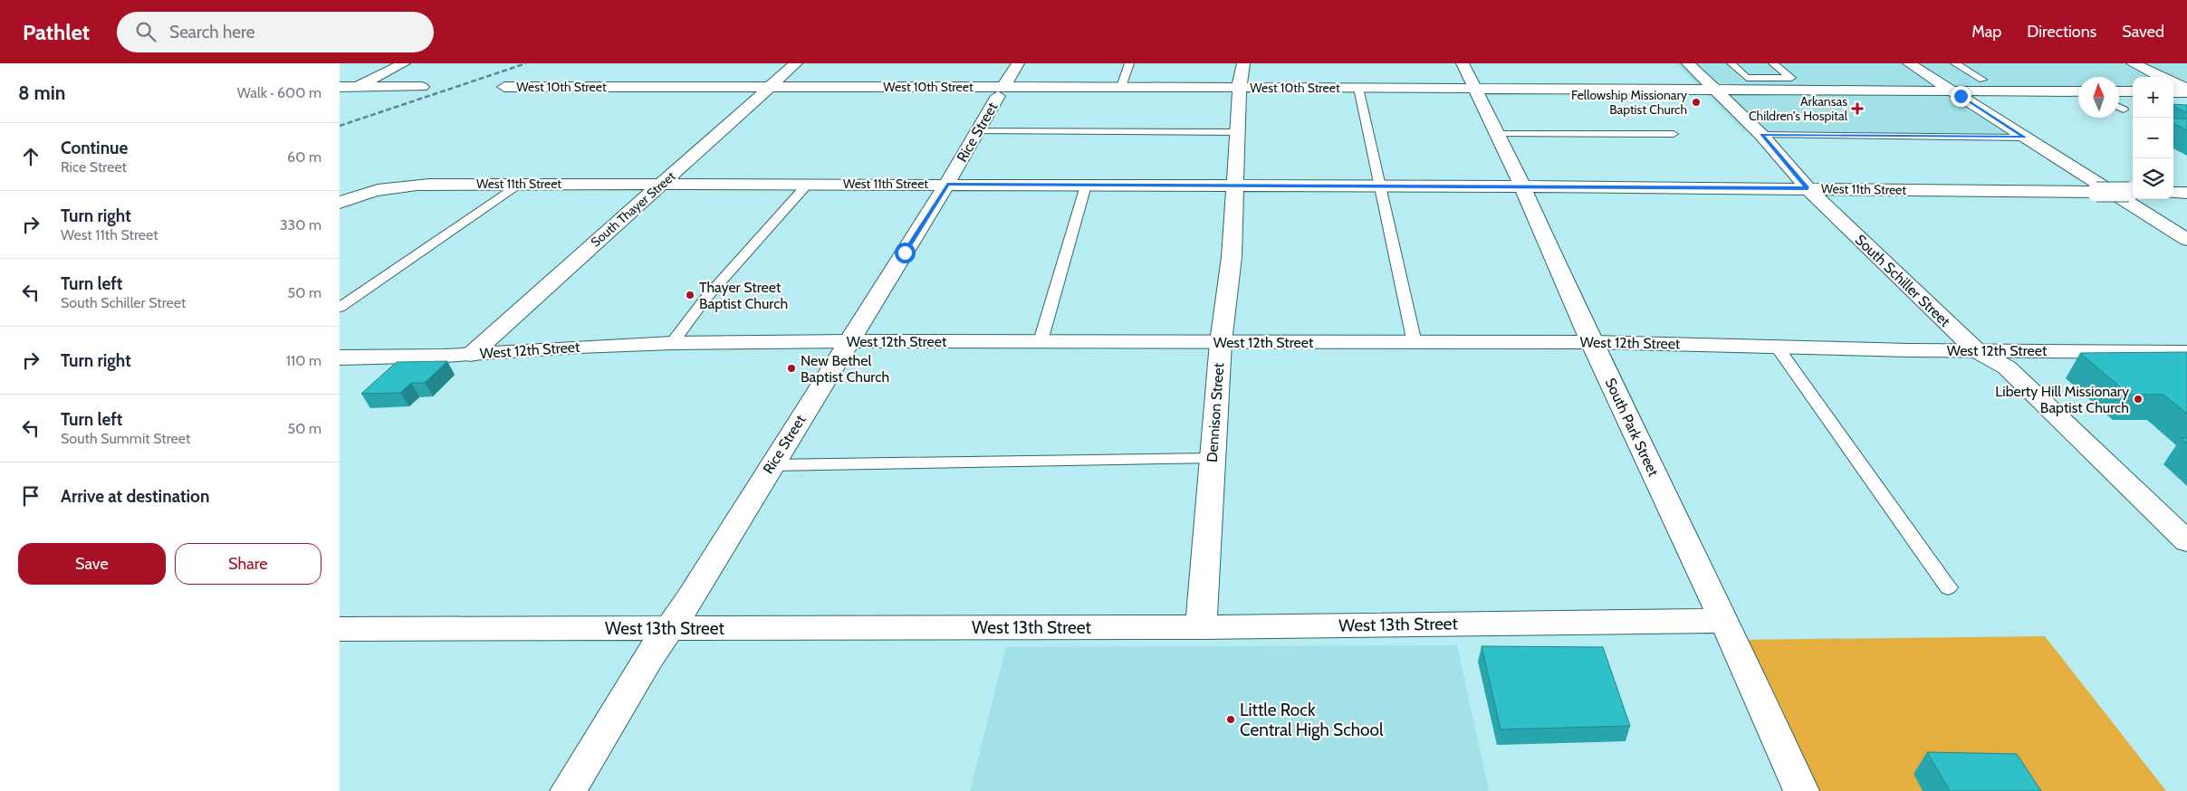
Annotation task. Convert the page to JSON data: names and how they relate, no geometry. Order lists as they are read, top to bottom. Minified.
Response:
{"streets":{"street":["West 10th Street","Rice Street","West 11th Street","South Thayer Street","South Schiller Street","West 12th Street","Dennison Street","South Park Street","West 13th Street"]},"crossings":[["West 10th Street","Rice Street"],["West 10th Street","South Thayer Street"],["West 10th Street","South Schiller Street"],["West 10th Street","Dennison Street"],["West 10th Street","South Park Street"],["Rice Street","West 11th Street"],["Rice Street","West 12th Street"],["Rice Street","West 13th Street"],["West 11th Street","South Thayer Street"],["West 11th Street","South Schiller Street"],["West 11th Street","Dennison Street"],["West 11th Street","South Park Street"],["South Thayer Street","West 12th Street"],["South Schiller Street","West 12th Street"],["West 12th Street","Dennison Street"],["West 12th Street","South Park Street"],["Dennison Street","West 13th Street"],["South Park Street","West 13th Street"]],"places":{"other":["Fellowship Missionary Baptist Church","Thayer Street Baptist Church","New Bethel Baptist Church","Liberty Hill Missionary Baptist Church","Little Rock Central High School"],"health":["Arkansas Children's Hospital"]},"north":"top","page":{"header":"Pathlet","search":"Search here","nav":["Map","Directions","Saved"],"heading":["8 min","Walk · 600 m"],"map_buttons":["+","−"],"list":[["Continue","Rice Street","60 m"],["Turn right","West 11th Street","330 m"],["Turn left","South Schiller Street","50 m"],["Turn right","110 m"],["Turn left","South Summit Street","50 m"],"Arrive at destination"],"buttons":["Save","Share"]}}
